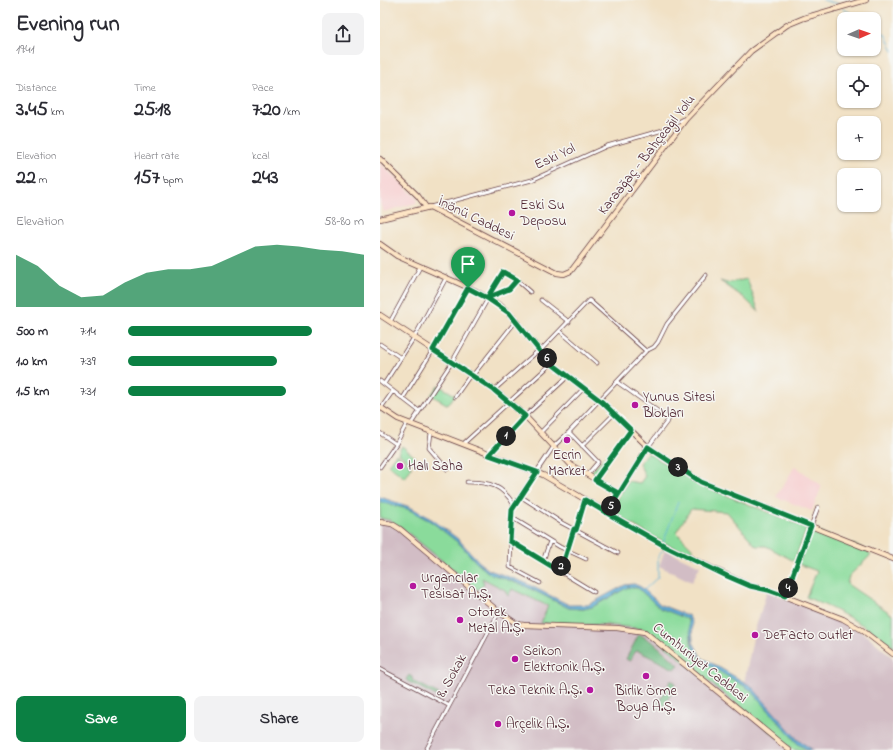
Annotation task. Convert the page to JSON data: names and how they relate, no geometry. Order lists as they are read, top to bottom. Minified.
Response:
{"streets":{"street":["Karaağaç - Bahçeağıl Yolu","Eski Yol","İnönü Caddesi","Cumhuriyet Caddesi","8. Sokak"]},"crossings":[["Karaağaç - Bahçeağıl Yolu","Eski Yol"],["Karaağaç - Bahçeağıl Yolu","İnönü Caddesi"],["Eski Yol","İnönü Caddesi"],["Cumhuriyet Caddesi","8. Sokak"]],"places":["Eski Su Deposu","Yunus Sitesi Blokları","Ecrin Market","Halı Saha","Urgancılar Tesisat A.Ş.","Ototek Metal A.Ş.","DeFacto Outlet","Seikon Elektronik A.Ş.","Birlik Örme Boya A.Ş.","Teka Teknik A.Ş.","Arçelik A.Ş."],"north":"right","page":{"heading":["Evening run","19:41"],"map_buttons":["+","−"],"stats":[["Distance","3.45 km"],["Time","25:18"],["Pace","7:20 /km"],["Elevation","22 m"],["Heart rate","157 bpm"],["kcal","243"]],"chart":["Elevation","58–80 m"],"list":[{"name":"500 m","note":"7:14"},{"name":"1.0 km","note":"7:39"},{"name":"1.5 km","note":"7:31"}],"pins":["6","1","3","5","2","4"],"buttons":["Save","Share"]}}
